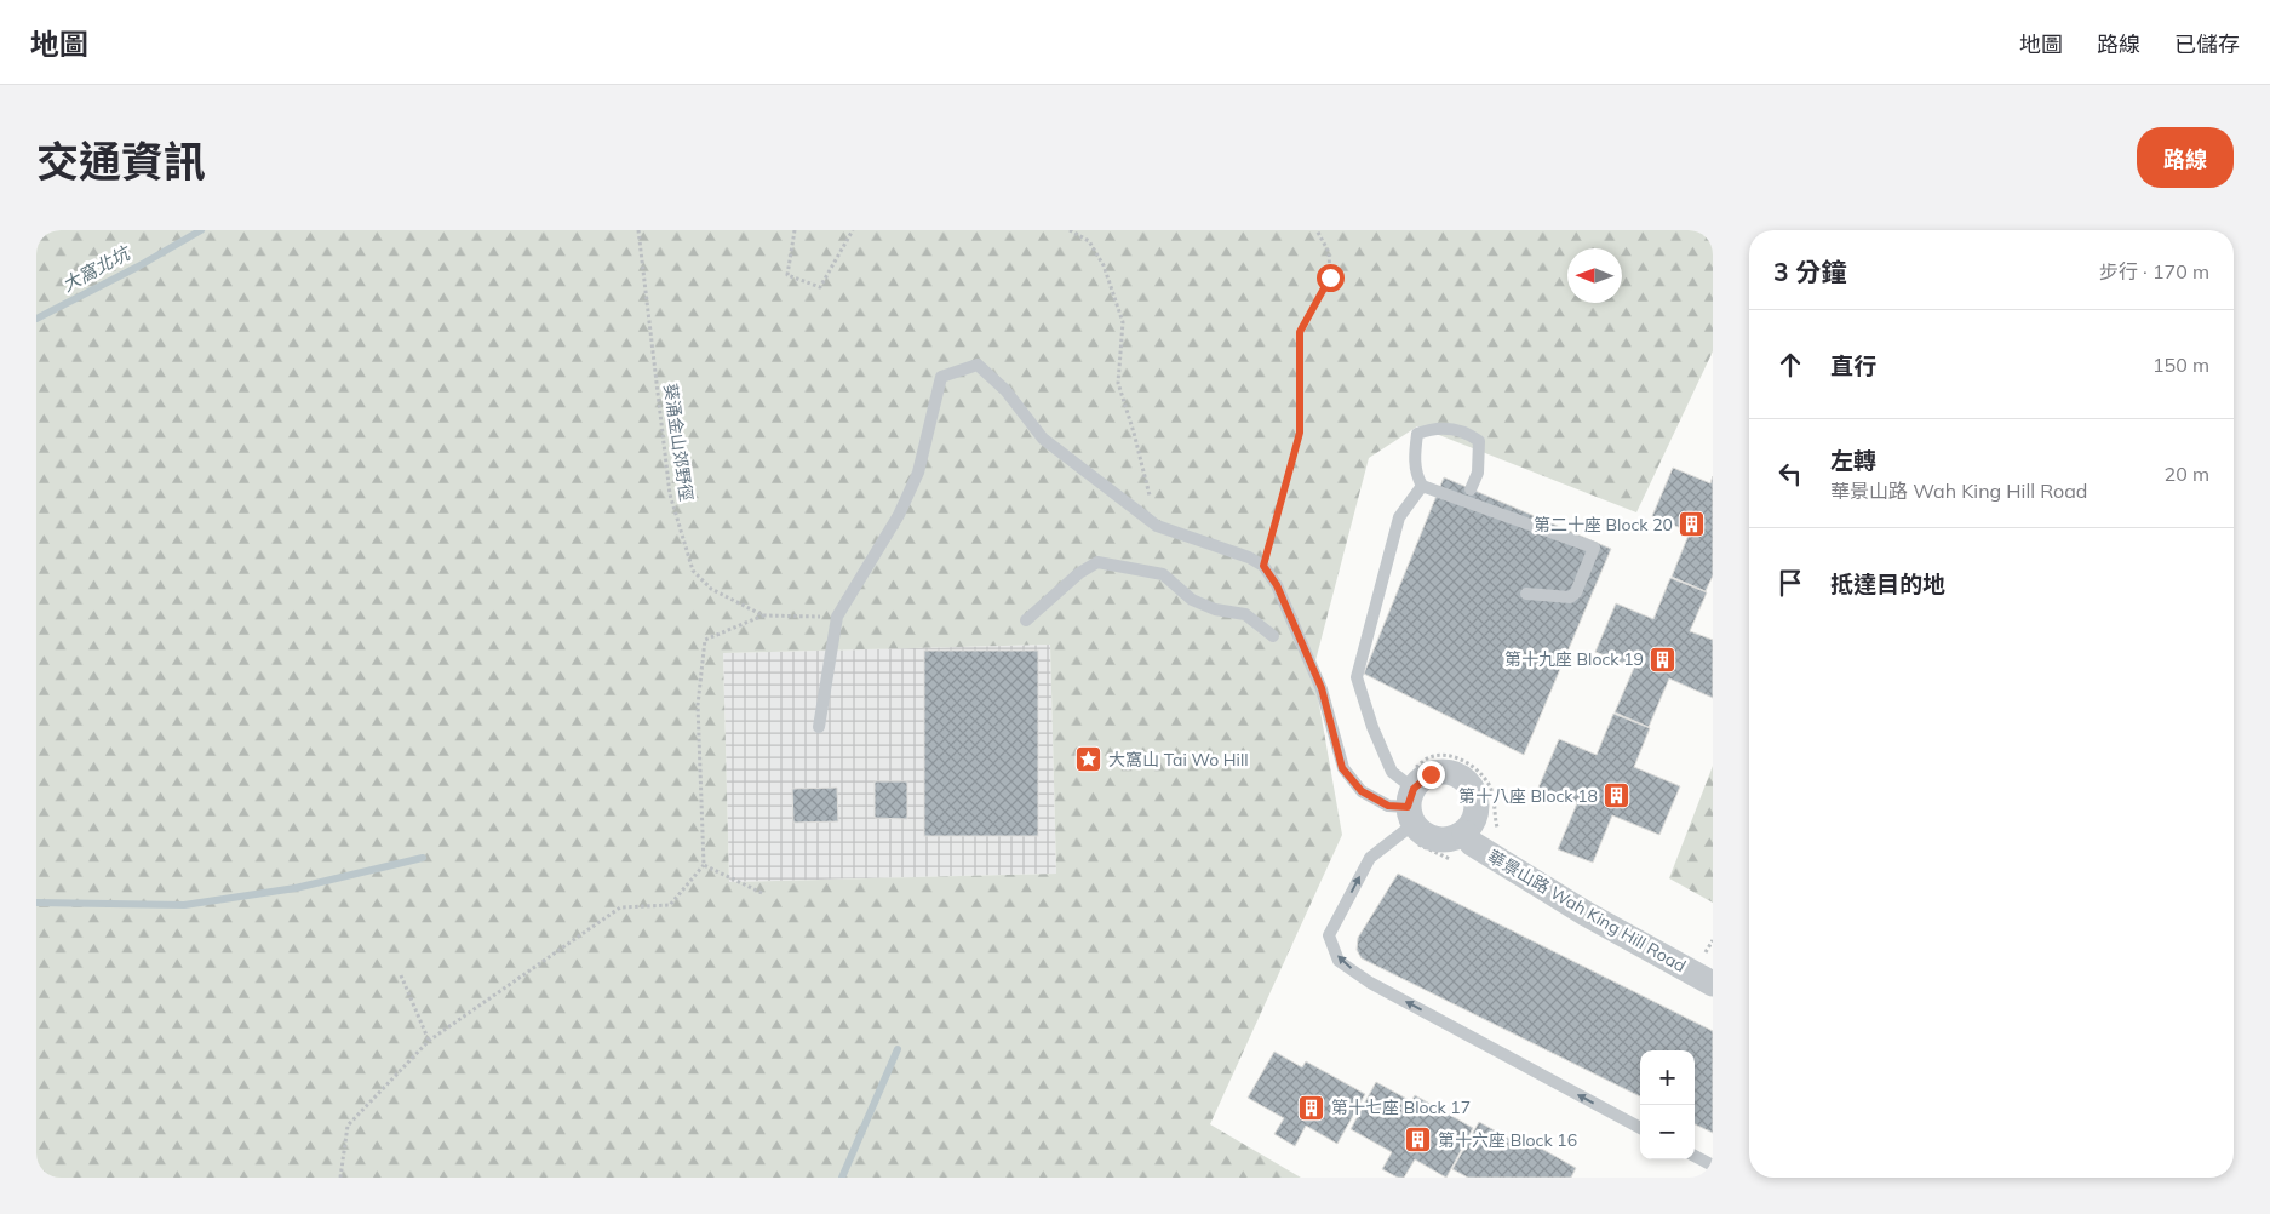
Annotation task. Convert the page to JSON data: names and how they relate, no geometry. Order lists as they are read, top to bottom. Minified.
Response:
{"streets":{"street":["華景山路 Wah King Hill Road"],"path":["葵涌金山郊野徑"]},"water":["大窩北坑"],"places":{"building":["第二十座 Block 20","第十九座 Block 19","第十八座 Block 18","第十七座 Block 17","第十六座 Block 16"],"place":["大窩山 Tai Wo Hill"]},"north":"left","page":{"header":"地圖","nav":["地圖","路線","已儲存"],"title":"交通資訊","buttons":"路線","heading":["3 分鐘","步行 · 170 m"],"list":[["直行","150 m"],["左轉","華景山路 Wah King Hill Road","20 m"],"抵達目的地"],"map_buttons":["+","−"]}}
